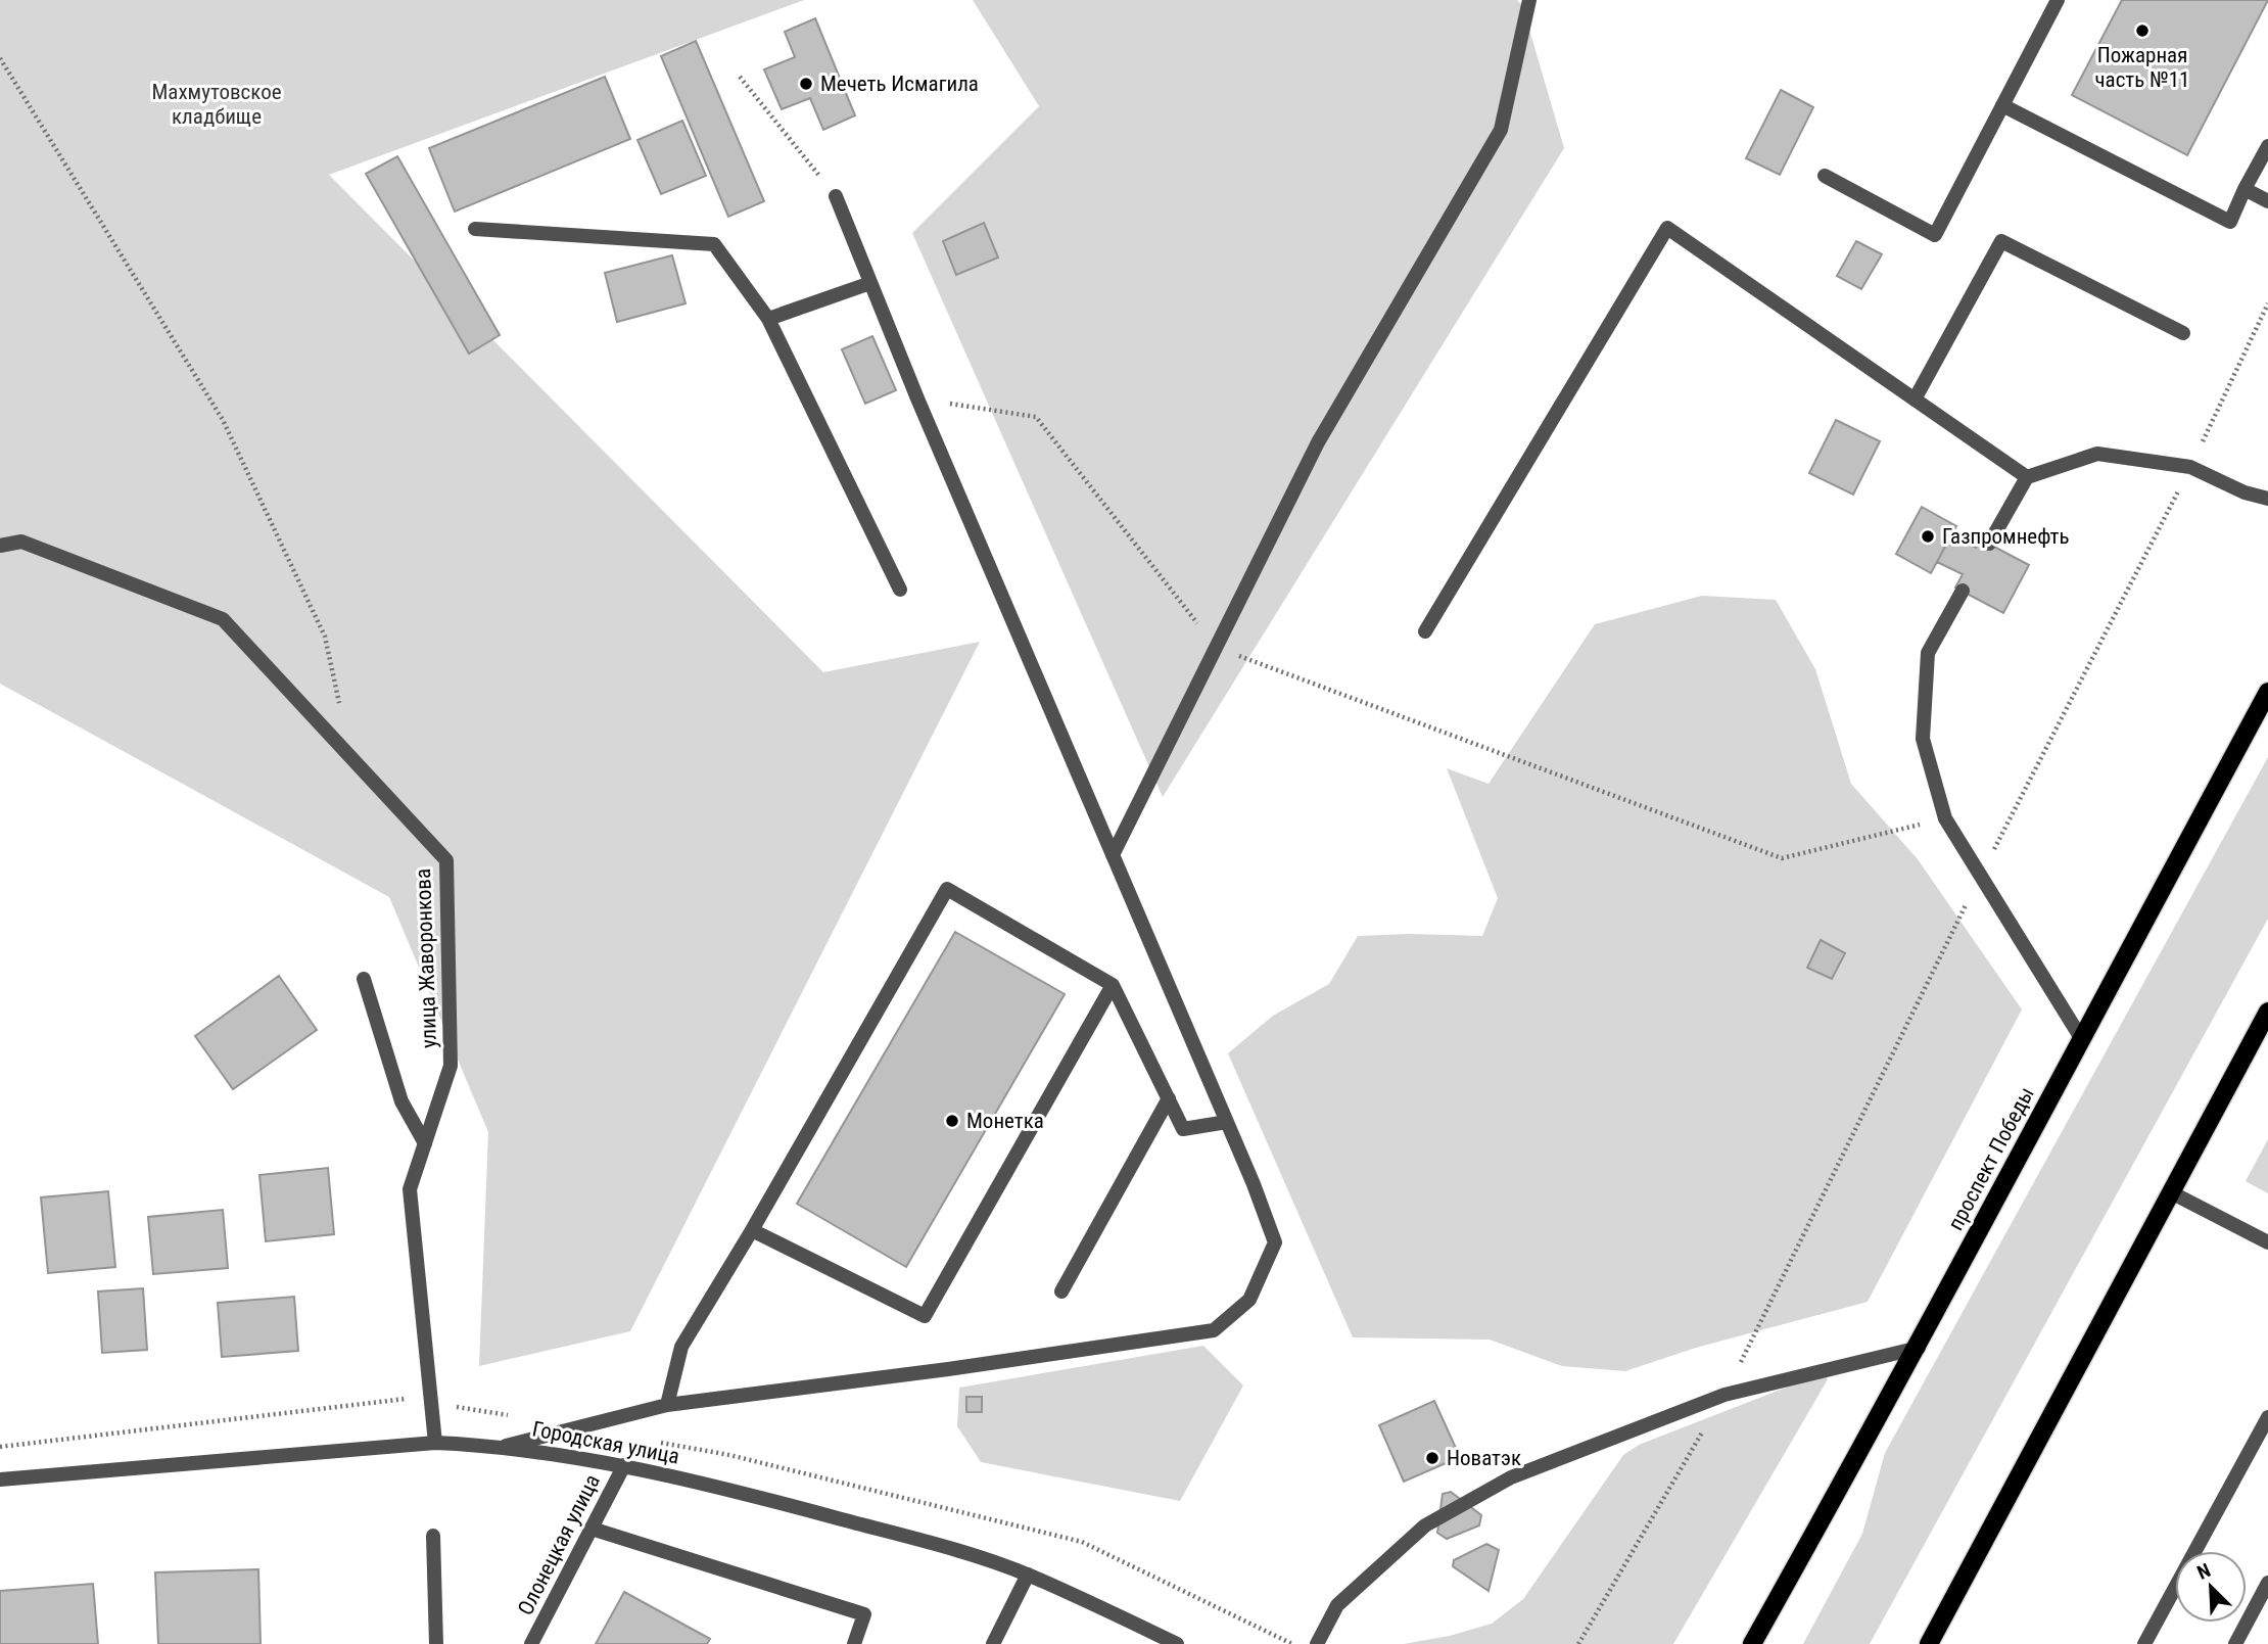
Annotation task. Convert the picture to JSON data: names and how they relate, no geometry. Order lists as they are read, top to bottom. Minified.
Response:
{"streets":{"main road":["проспект Победы"],"street":["улица Жаворонкова","Городская улица","Олонецкая улица"]},"crossings":[["улица Жаворонкова","Городская улица"],["Городская улица","Олонецкая улица"]],"parks":["Махмутовское кладбище"],"places":["Пожарная часть №11","Мечеть Исмагила","Газпромнефть","Монетка","Новатэк"],"north":"top left"}
